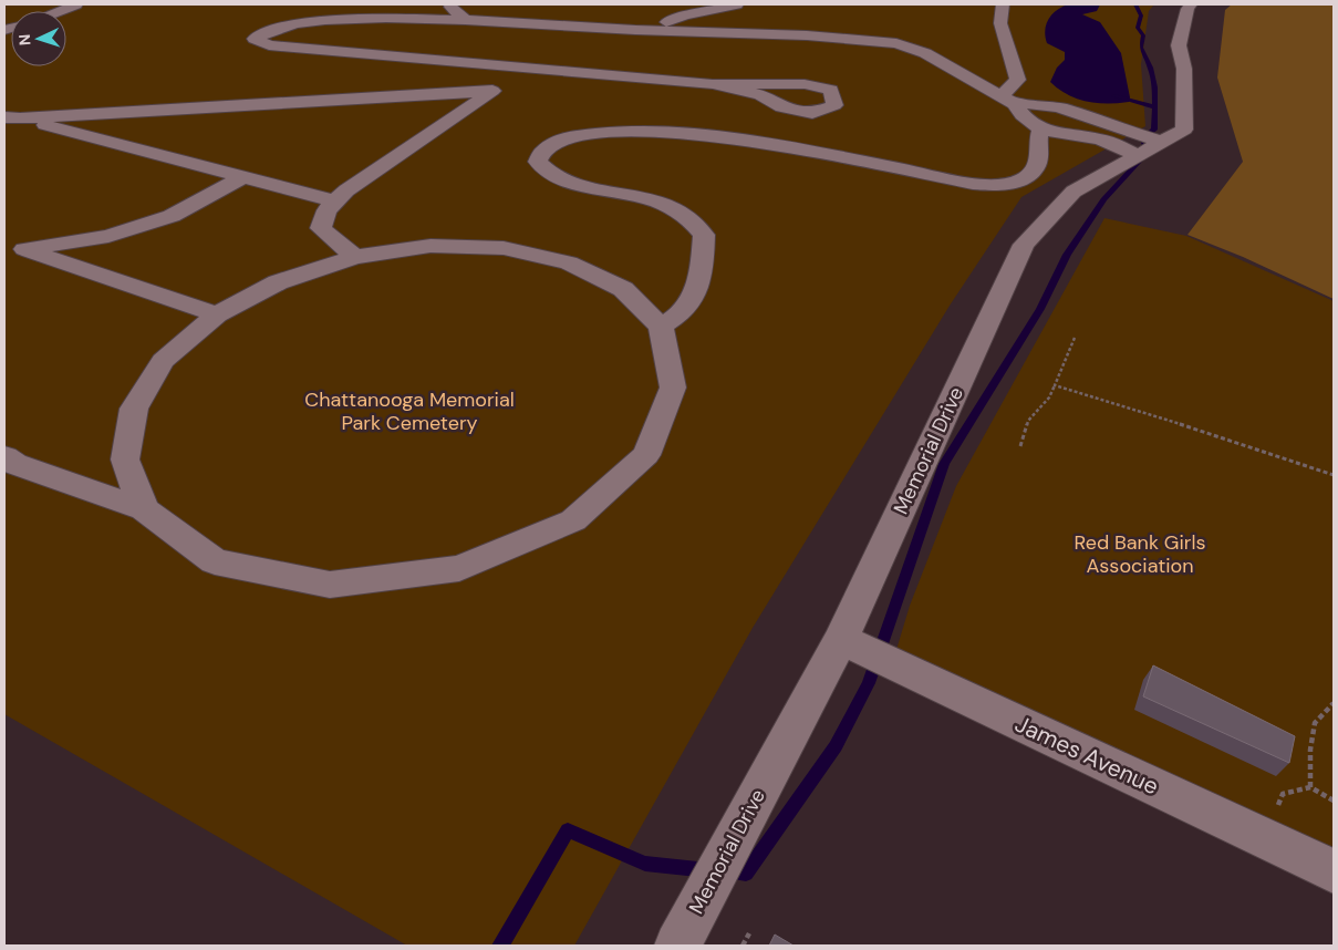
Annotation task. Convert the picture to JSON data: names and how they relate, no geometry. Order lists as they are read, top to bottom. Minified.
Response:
{"streets":{"street":["Memorial Drive","James Avenue"]},"crossings":[["Memorial Drive","James Avenue"]],"parks":["Chattanooga Memorial Park Cemetery","Red Bank Girls Association"],"north":"left"}
